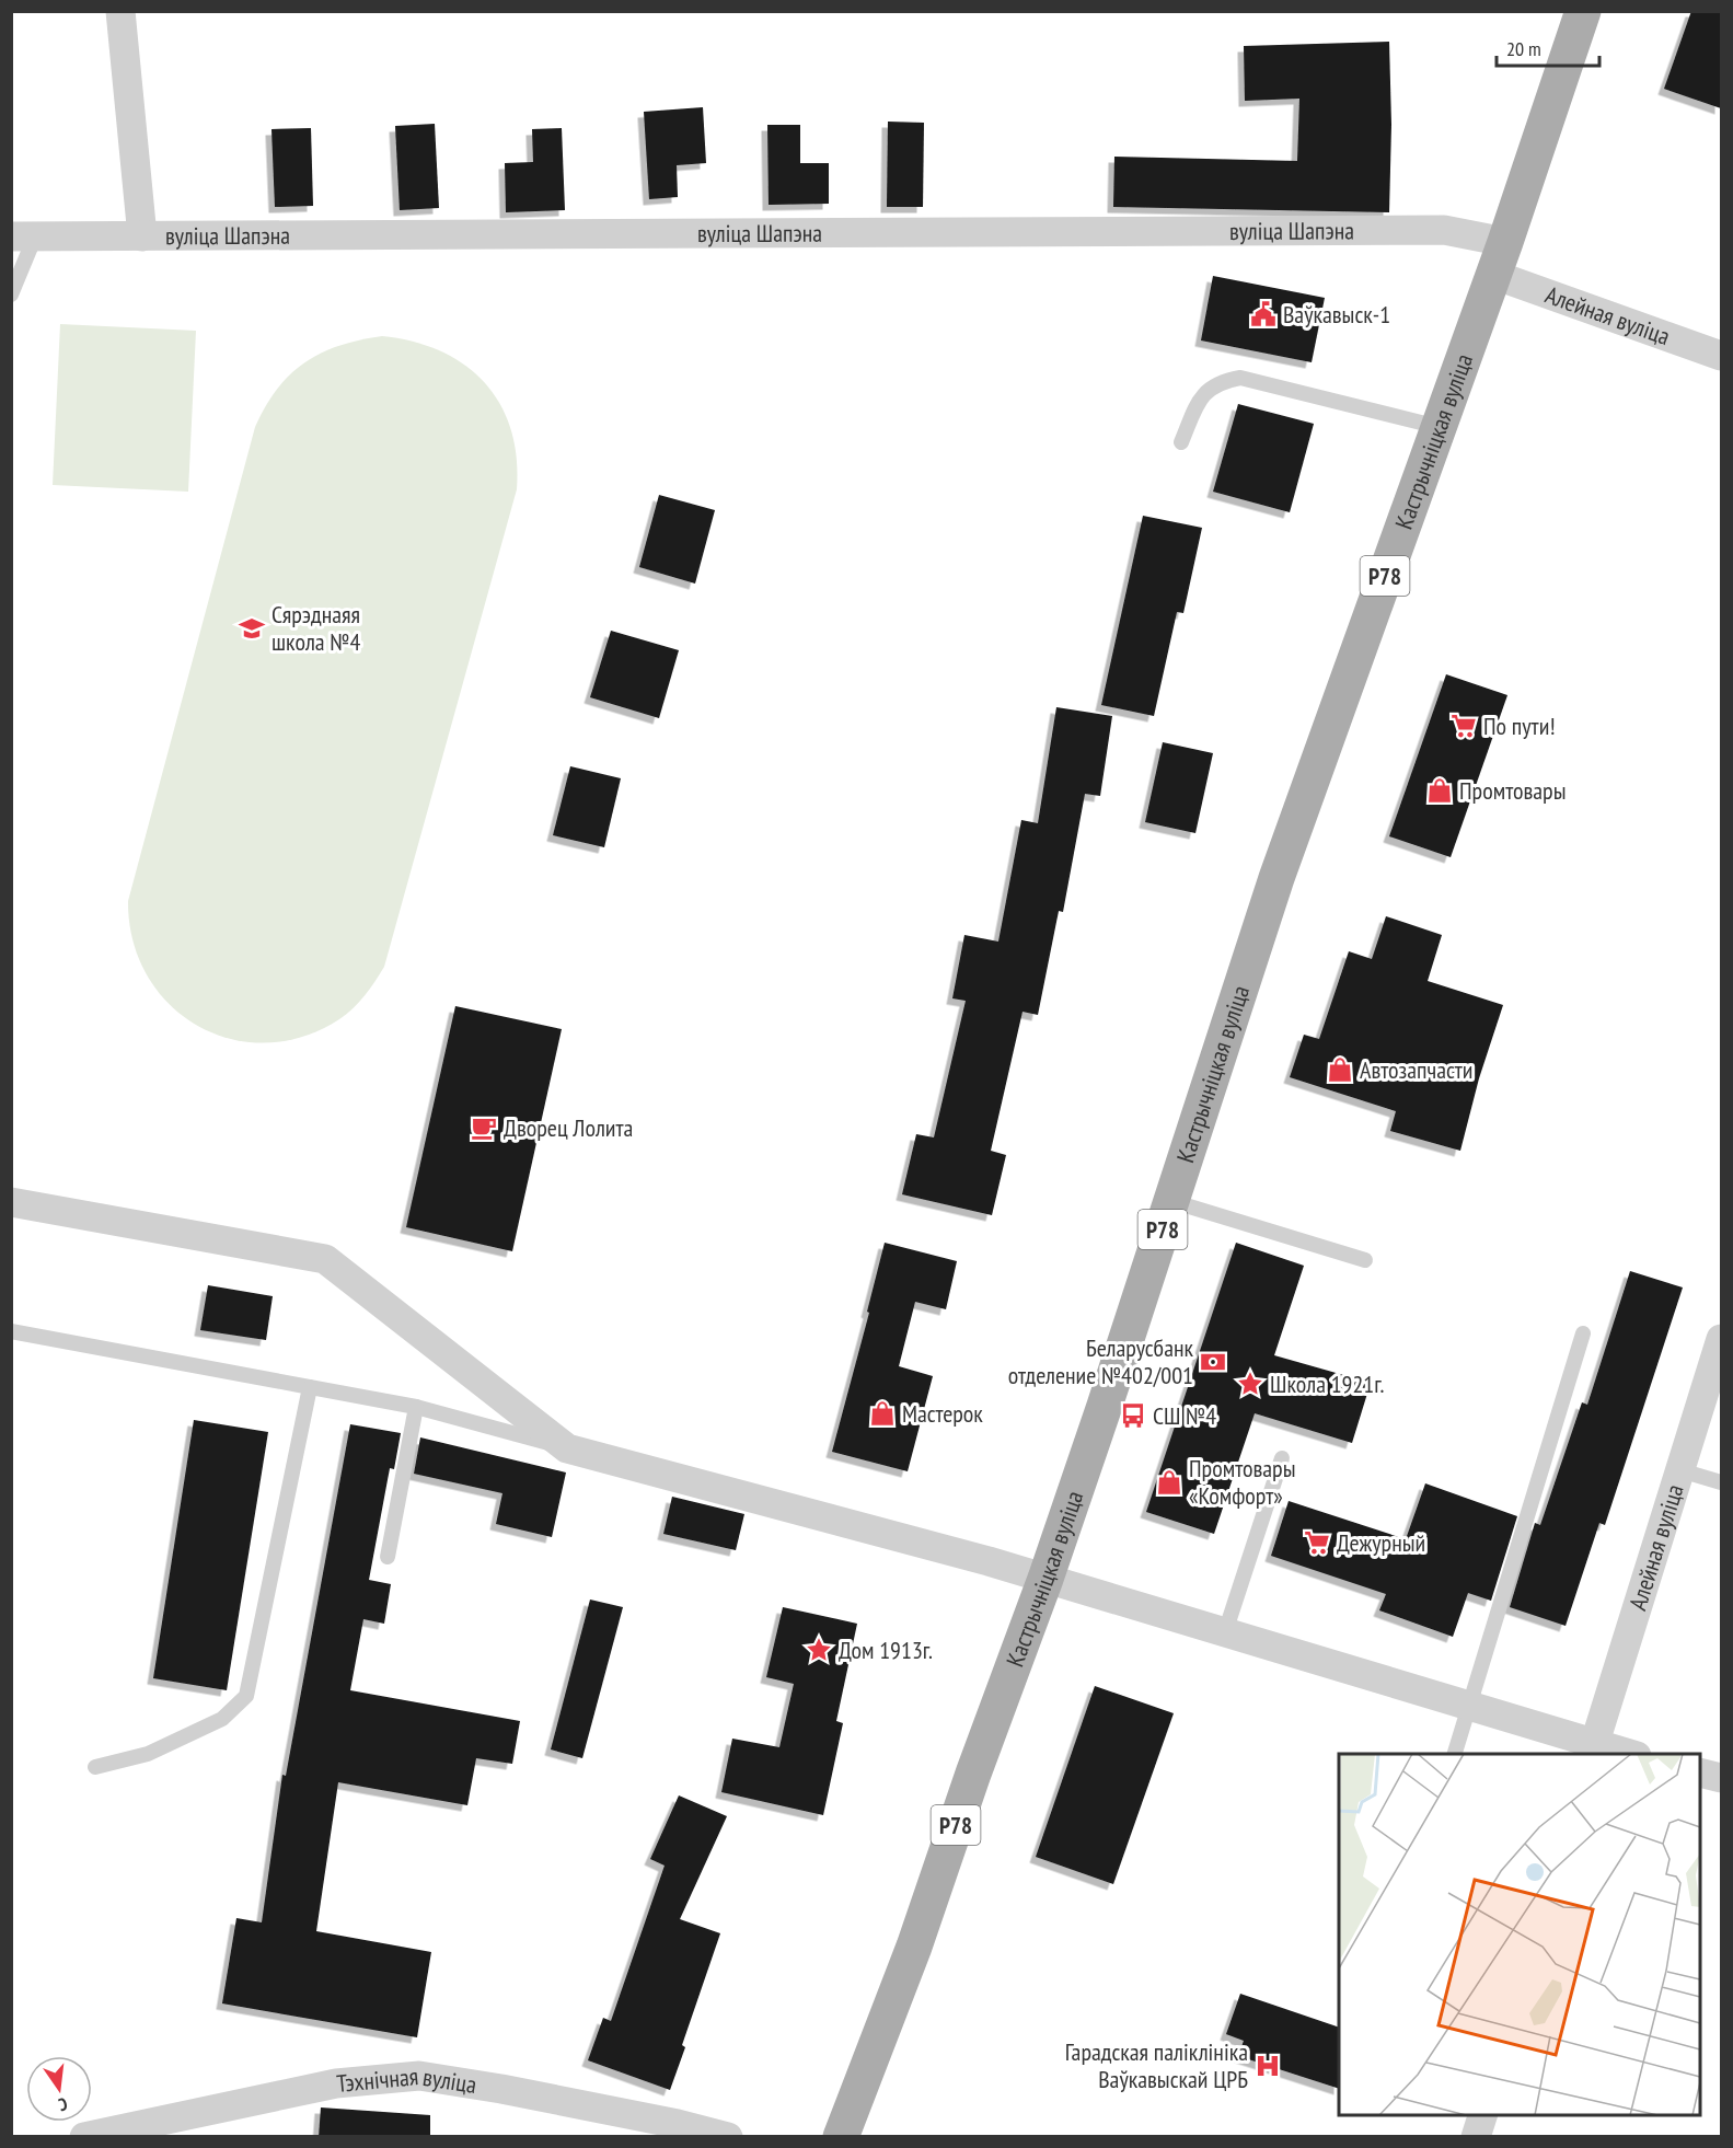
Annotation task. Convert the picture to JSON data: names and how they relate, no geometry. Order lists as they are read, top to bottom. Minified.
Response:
{"streets":{"main road":["Кастрычніцкая вуліца","Р78"],"street":["вуліца Шапэна","Алейная вуліца","Тэхнічная вуліца"]},"crossings":[["вуліца Шапэна","Алейная вуліца"],["вуліца Шапэна","Кастрычніцкая вуліца"],["Алейная вуліца","Кастрычніцкая вуліца"]],"places":{"public building":["Ваўкавыск-1"],"school or university":["Сярэднаяя школа №4"],"supermarket":["По пути!","Дежурный"],"shop":["Промтовары","Автозапчасти","Мастерок","Промтовары «Комфорт»"],"cafe":["Дворец Лолита"],"bank":["Беларусбанк отделение №402/001"],"place":["Школа 1921г.","Дом 1913г."],"bus stop":["СШ №4"],"hospital":["Гарадская паліклініка Ваўкавыскай ЦРБ"]},"scale_bar":"20 m","north":"bottom"}
